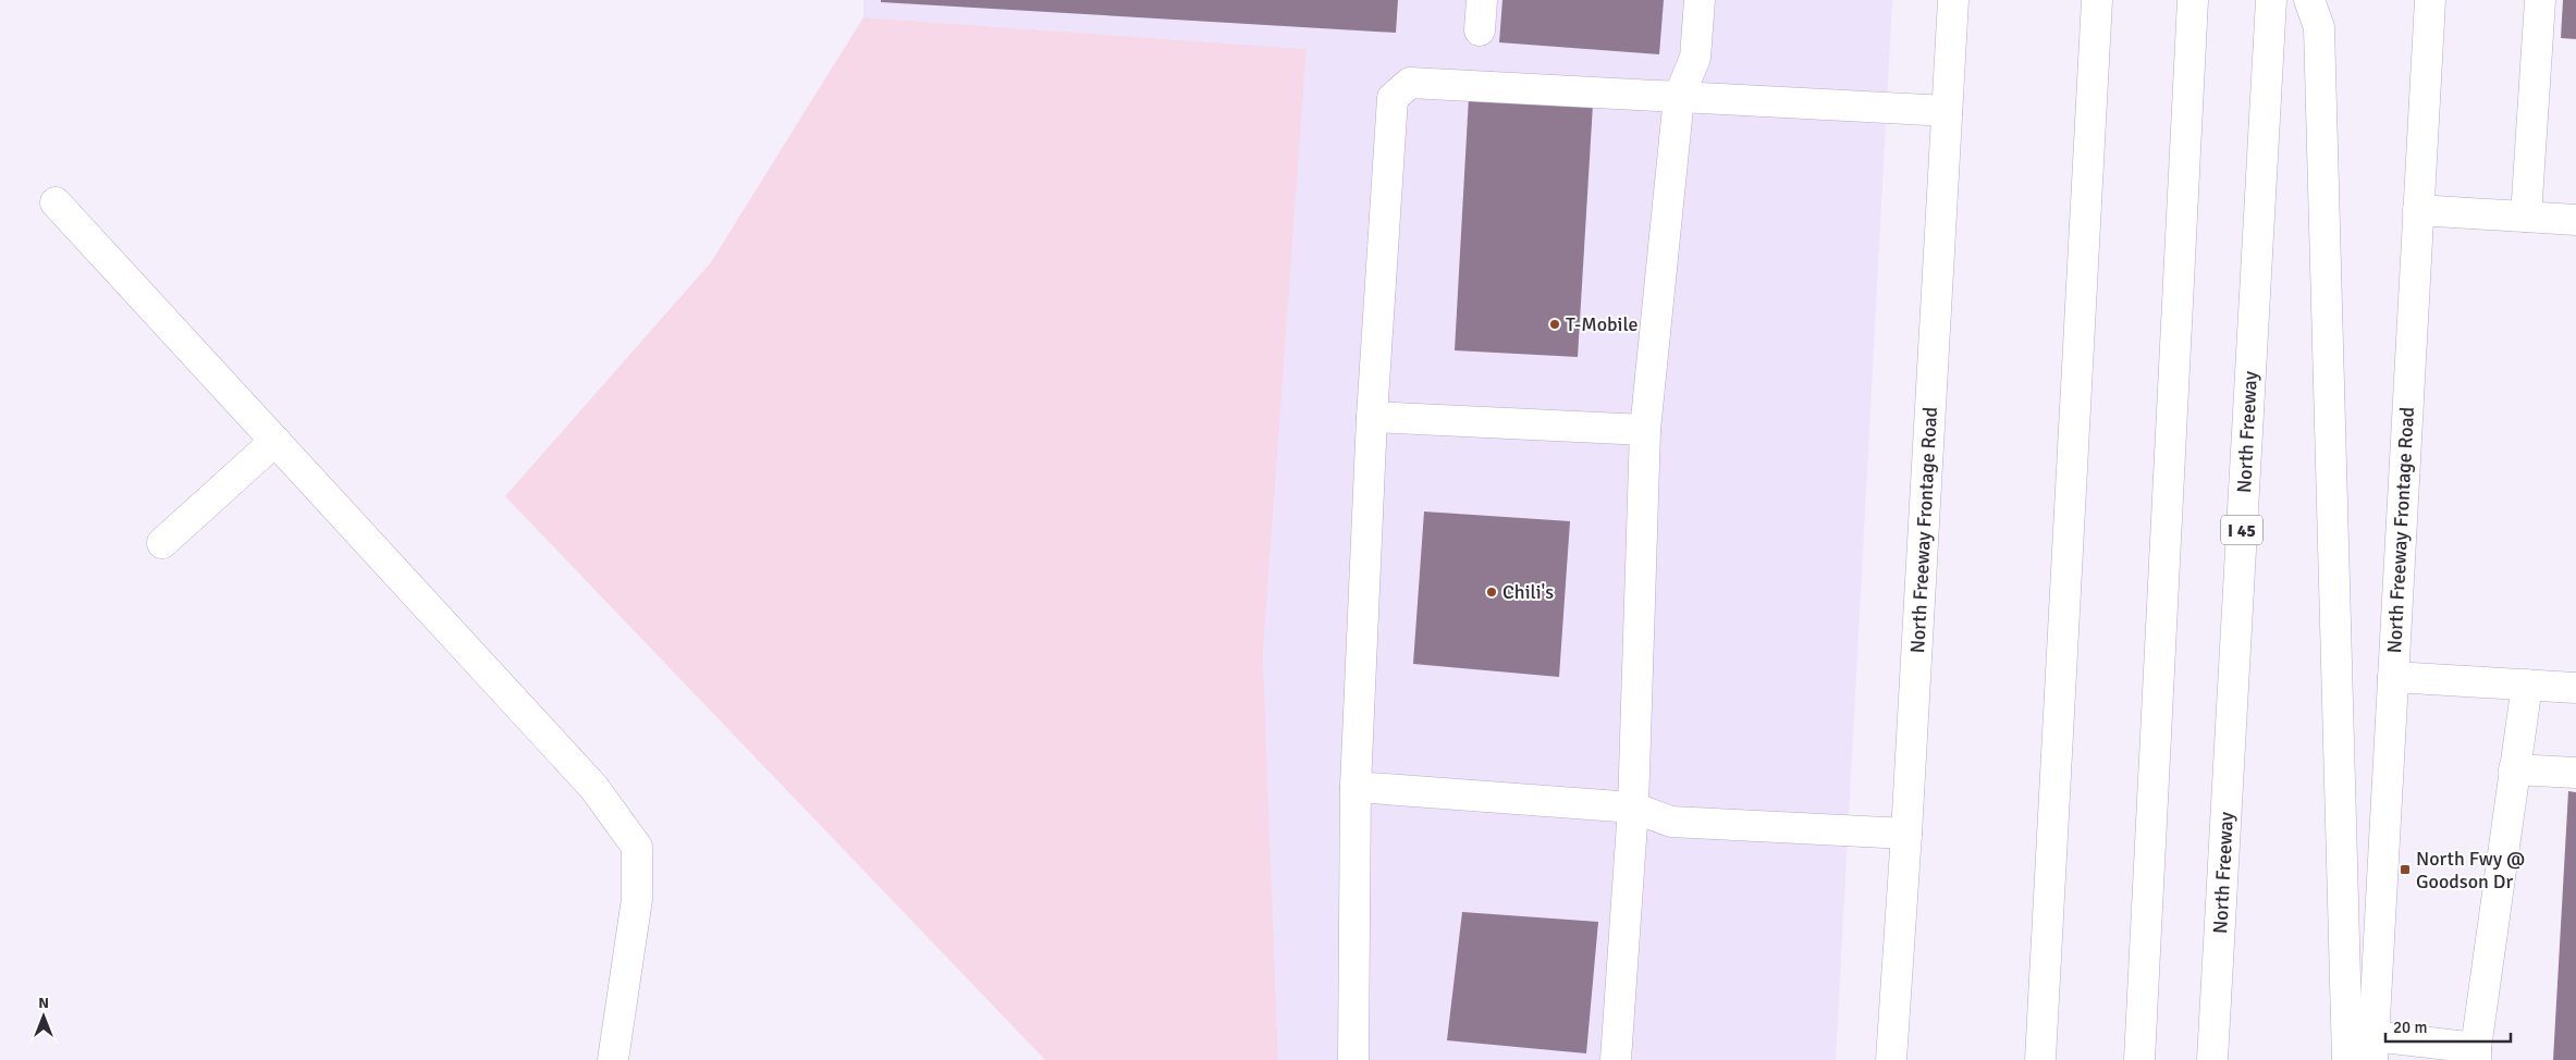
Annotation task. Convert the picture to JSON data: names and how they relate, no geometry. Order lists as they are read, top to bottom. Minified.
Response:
{"streets":{"main road":["North Freeway","North Freeway Frontage Road","I 45"]},"places":{"other":["T-Mobile","Chili's"],"transit":["North Fwy @ Goodson Dr"]},"scale_bar":"20 m","north":"top"}
